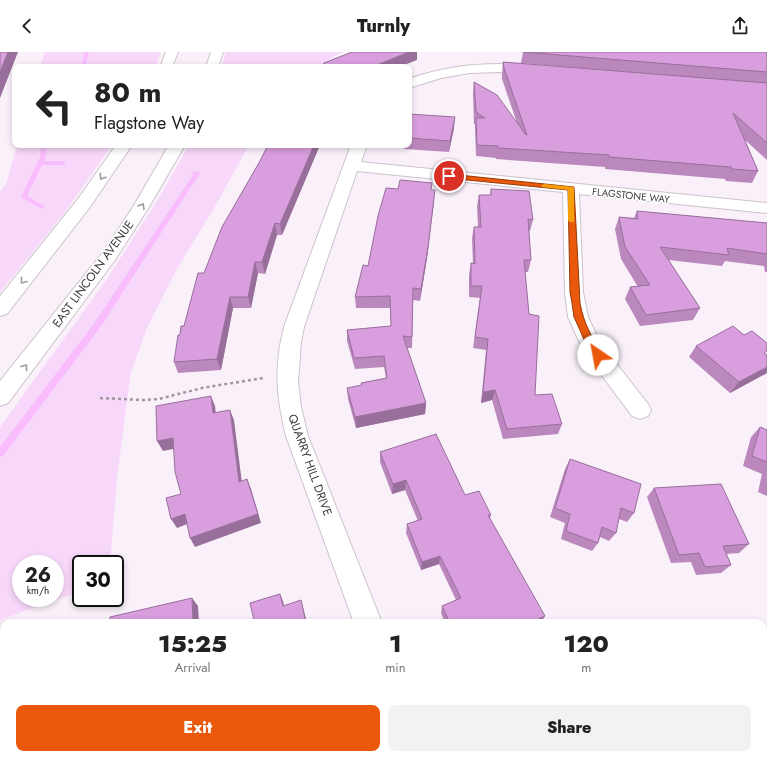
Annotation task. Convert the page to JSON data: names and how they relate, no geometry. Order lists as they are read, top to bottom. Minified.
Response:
{"streets":{"street":["FLAGSTONE WAY","EAST LINCOLN AVENUE","QUARRY HILL DRIVE"]},"crossings":[["FLAGSTONE WAY","QUARRY HILL DRIVE"]],"page":{"header":"Turnly","turn":["80 m","Flagstone Way"],"speed":"26 km/h","limit":"30","eta":["15:25","Arrival","1","min","120","m"],"buttons":["Exit","Share"]}}
